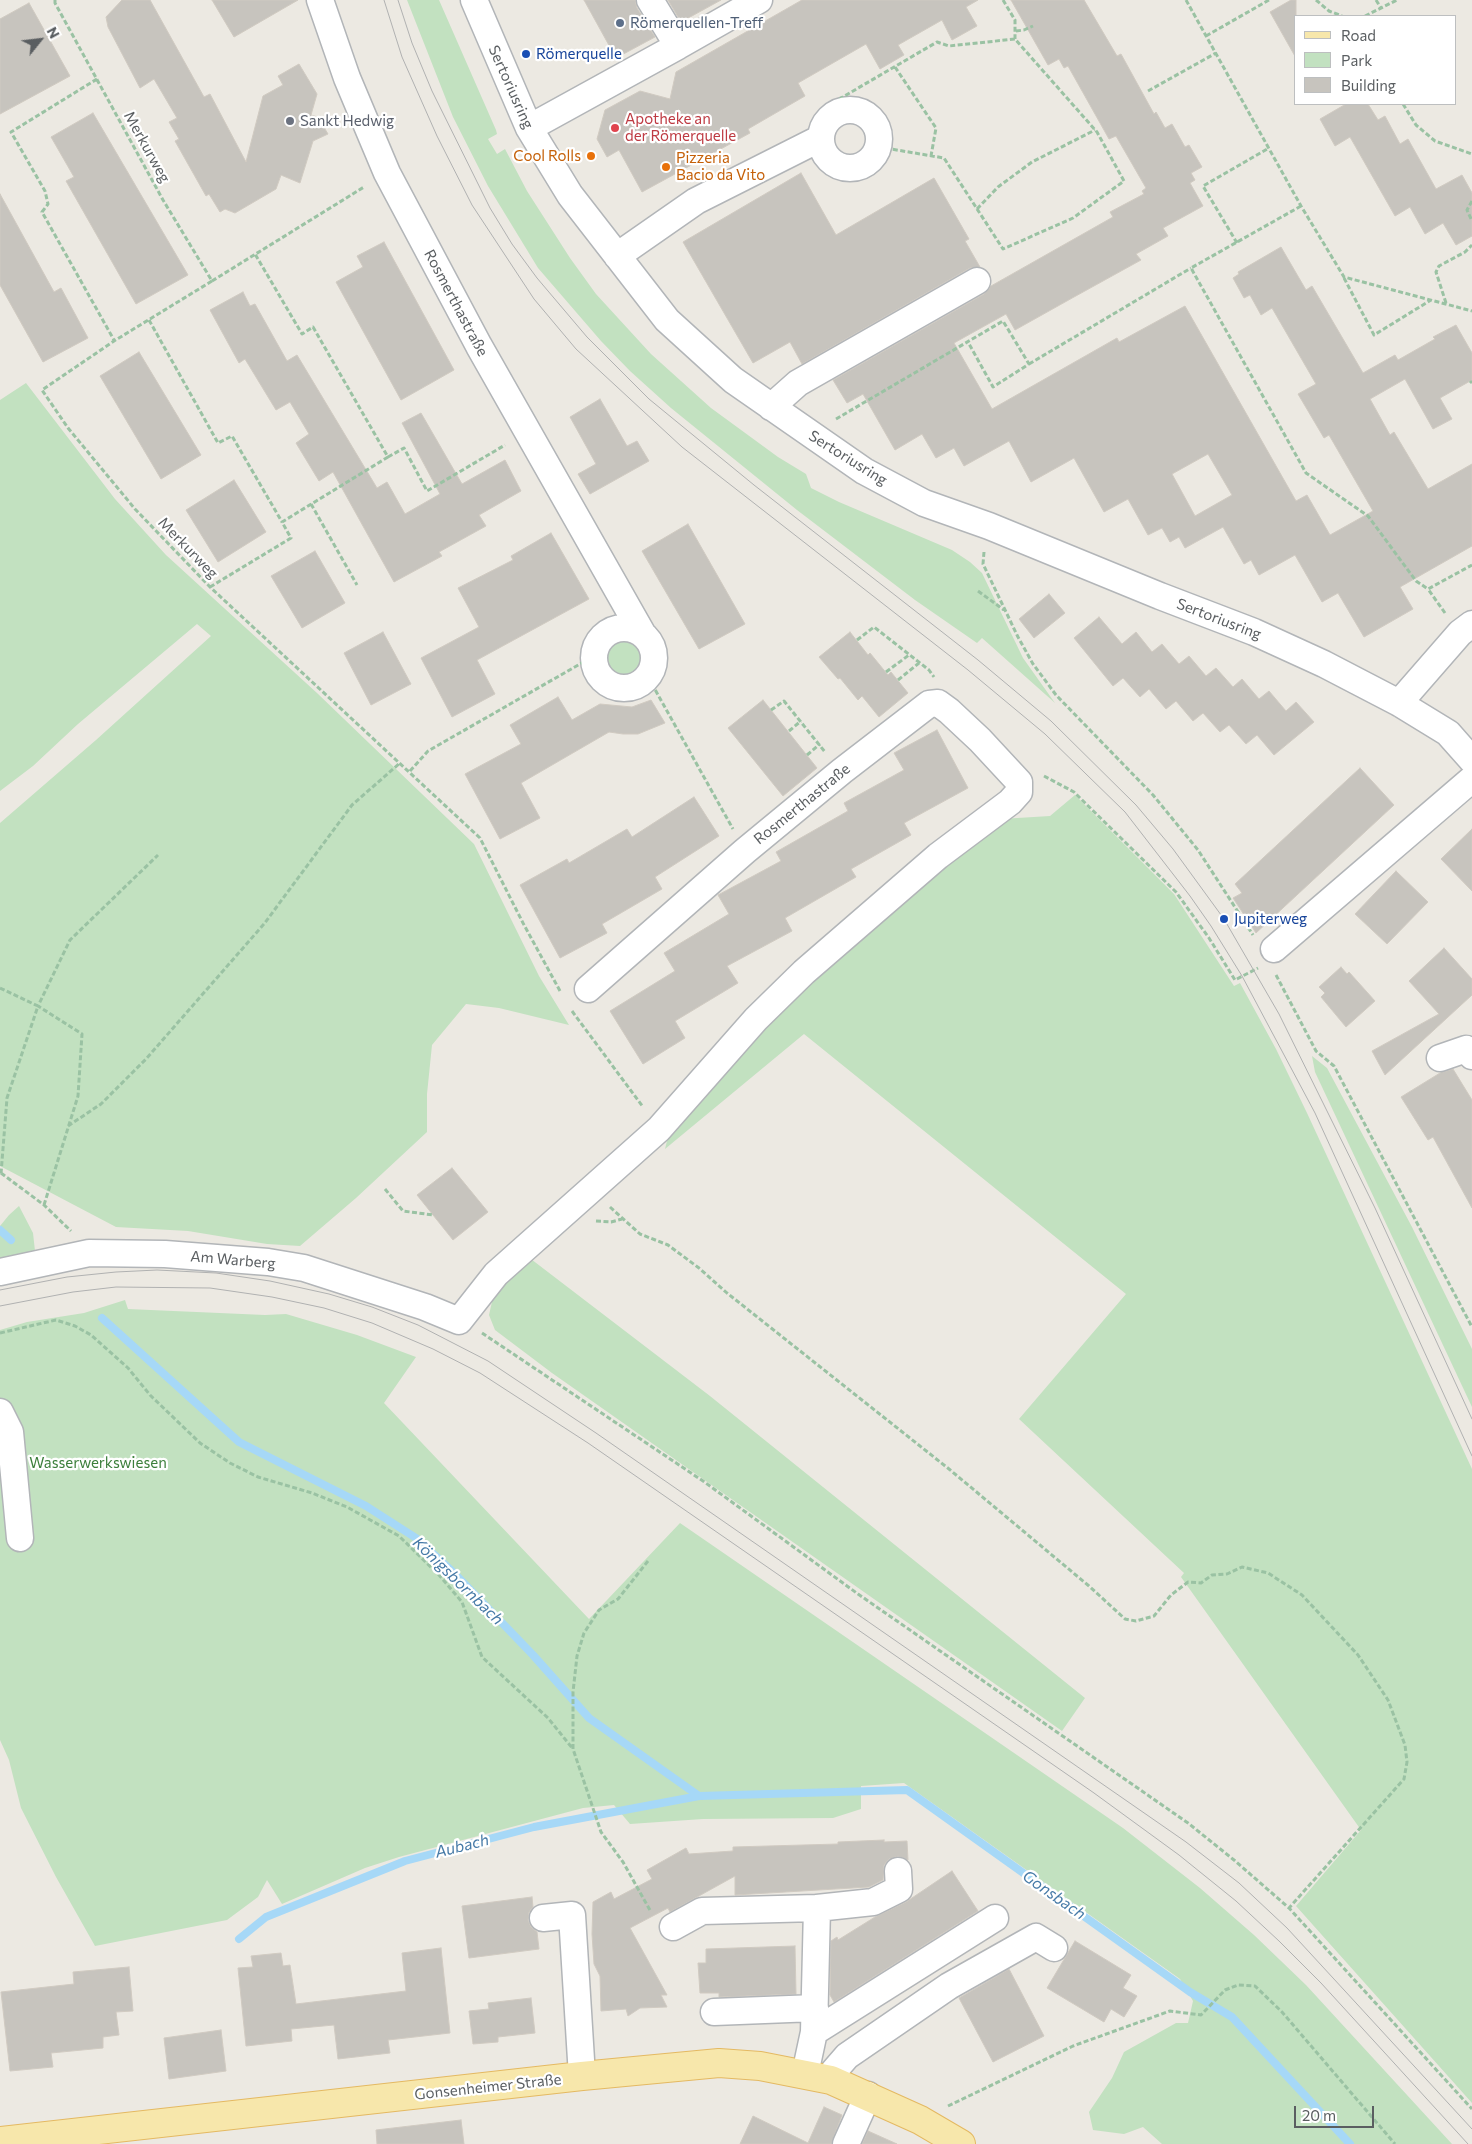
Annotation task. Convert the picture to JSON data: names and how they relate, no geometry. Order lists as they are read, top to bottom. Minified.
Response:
{"streets":{"main road":["Gonsenheimer Straße"],"street":["Sertoriusring","Rosmerthastraße","Am Warberg"],"path":["Merkurweg"]},"water":["Königsbornbach","Aubach","Gonsbach"],"parks":["Wasserwerkswiesen"],"places":["Römerquellen-Treff","Römerquelle","Sankt Hedwig","Apotheke an der Römerquelle","Cool Rolls","Pizzeria Bacio da Vito","Jupiterweg"],"legend":["Road","Park","Building"],"scale_bar":"20 m","north":"top right"}
